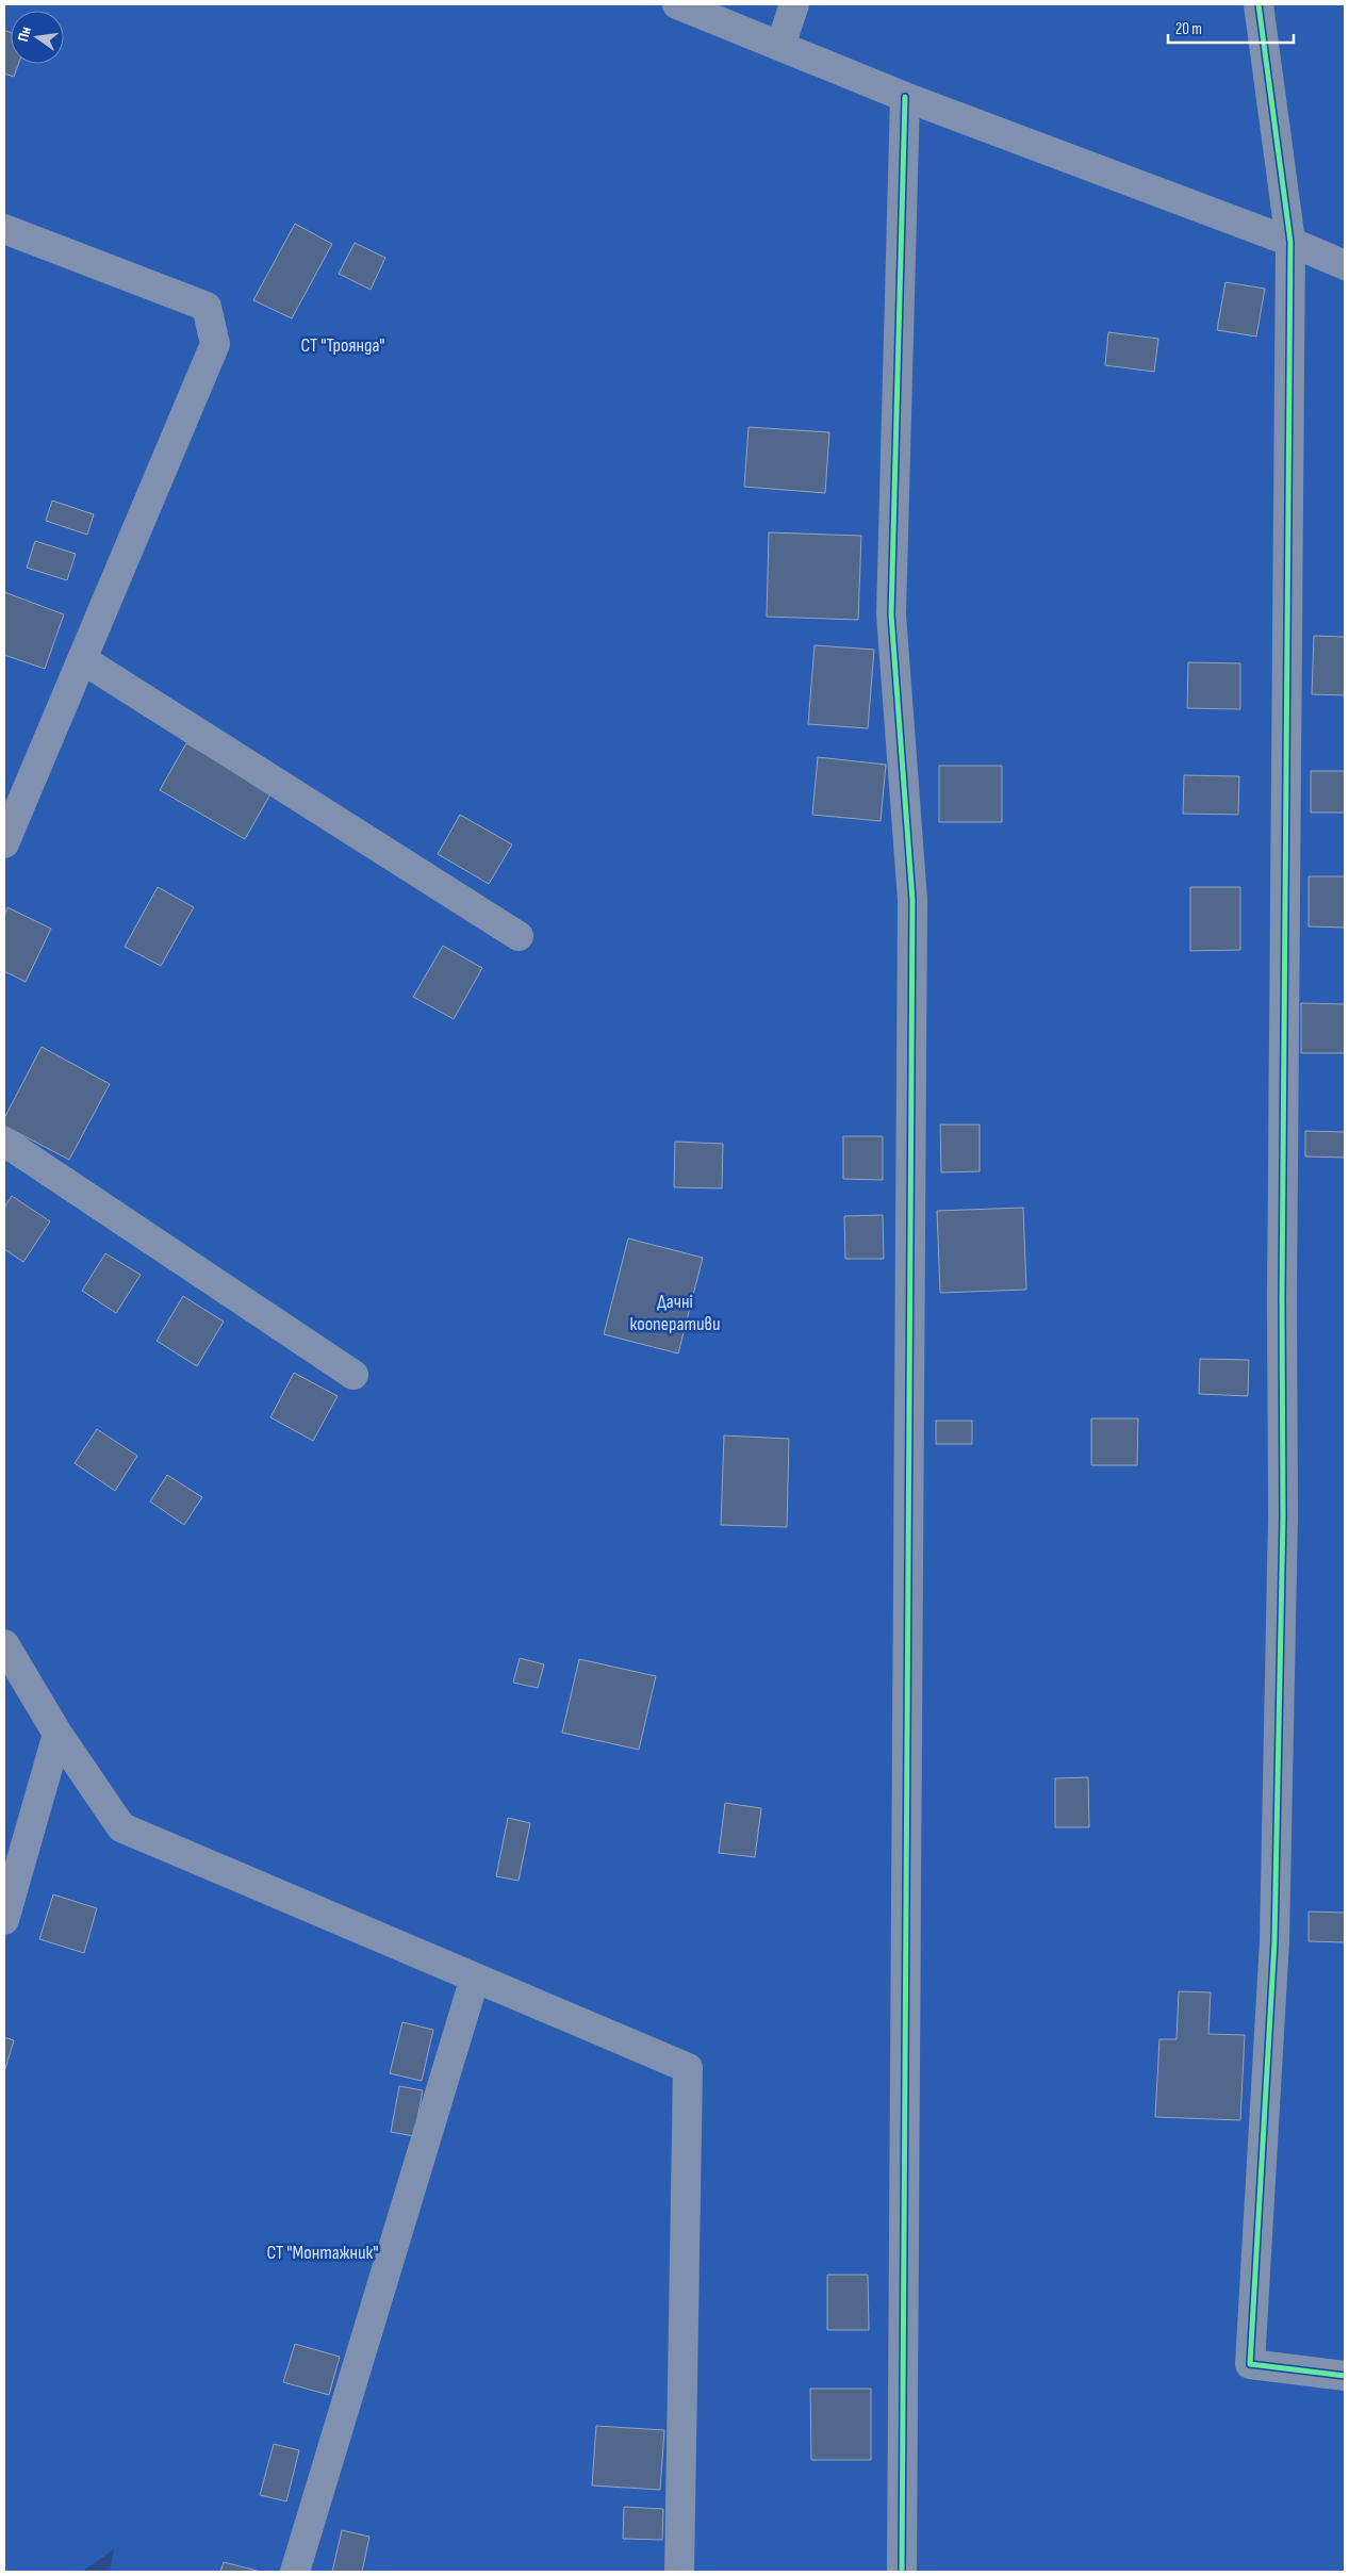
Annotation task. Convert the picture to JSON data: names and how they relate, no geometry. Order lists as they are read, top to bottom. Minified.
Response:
{"parks":["СТ \"Троянда\"","Дачні кооперативи","СТ \"Монтажник\""],"scale_bar":"20 m","north":"left"}
